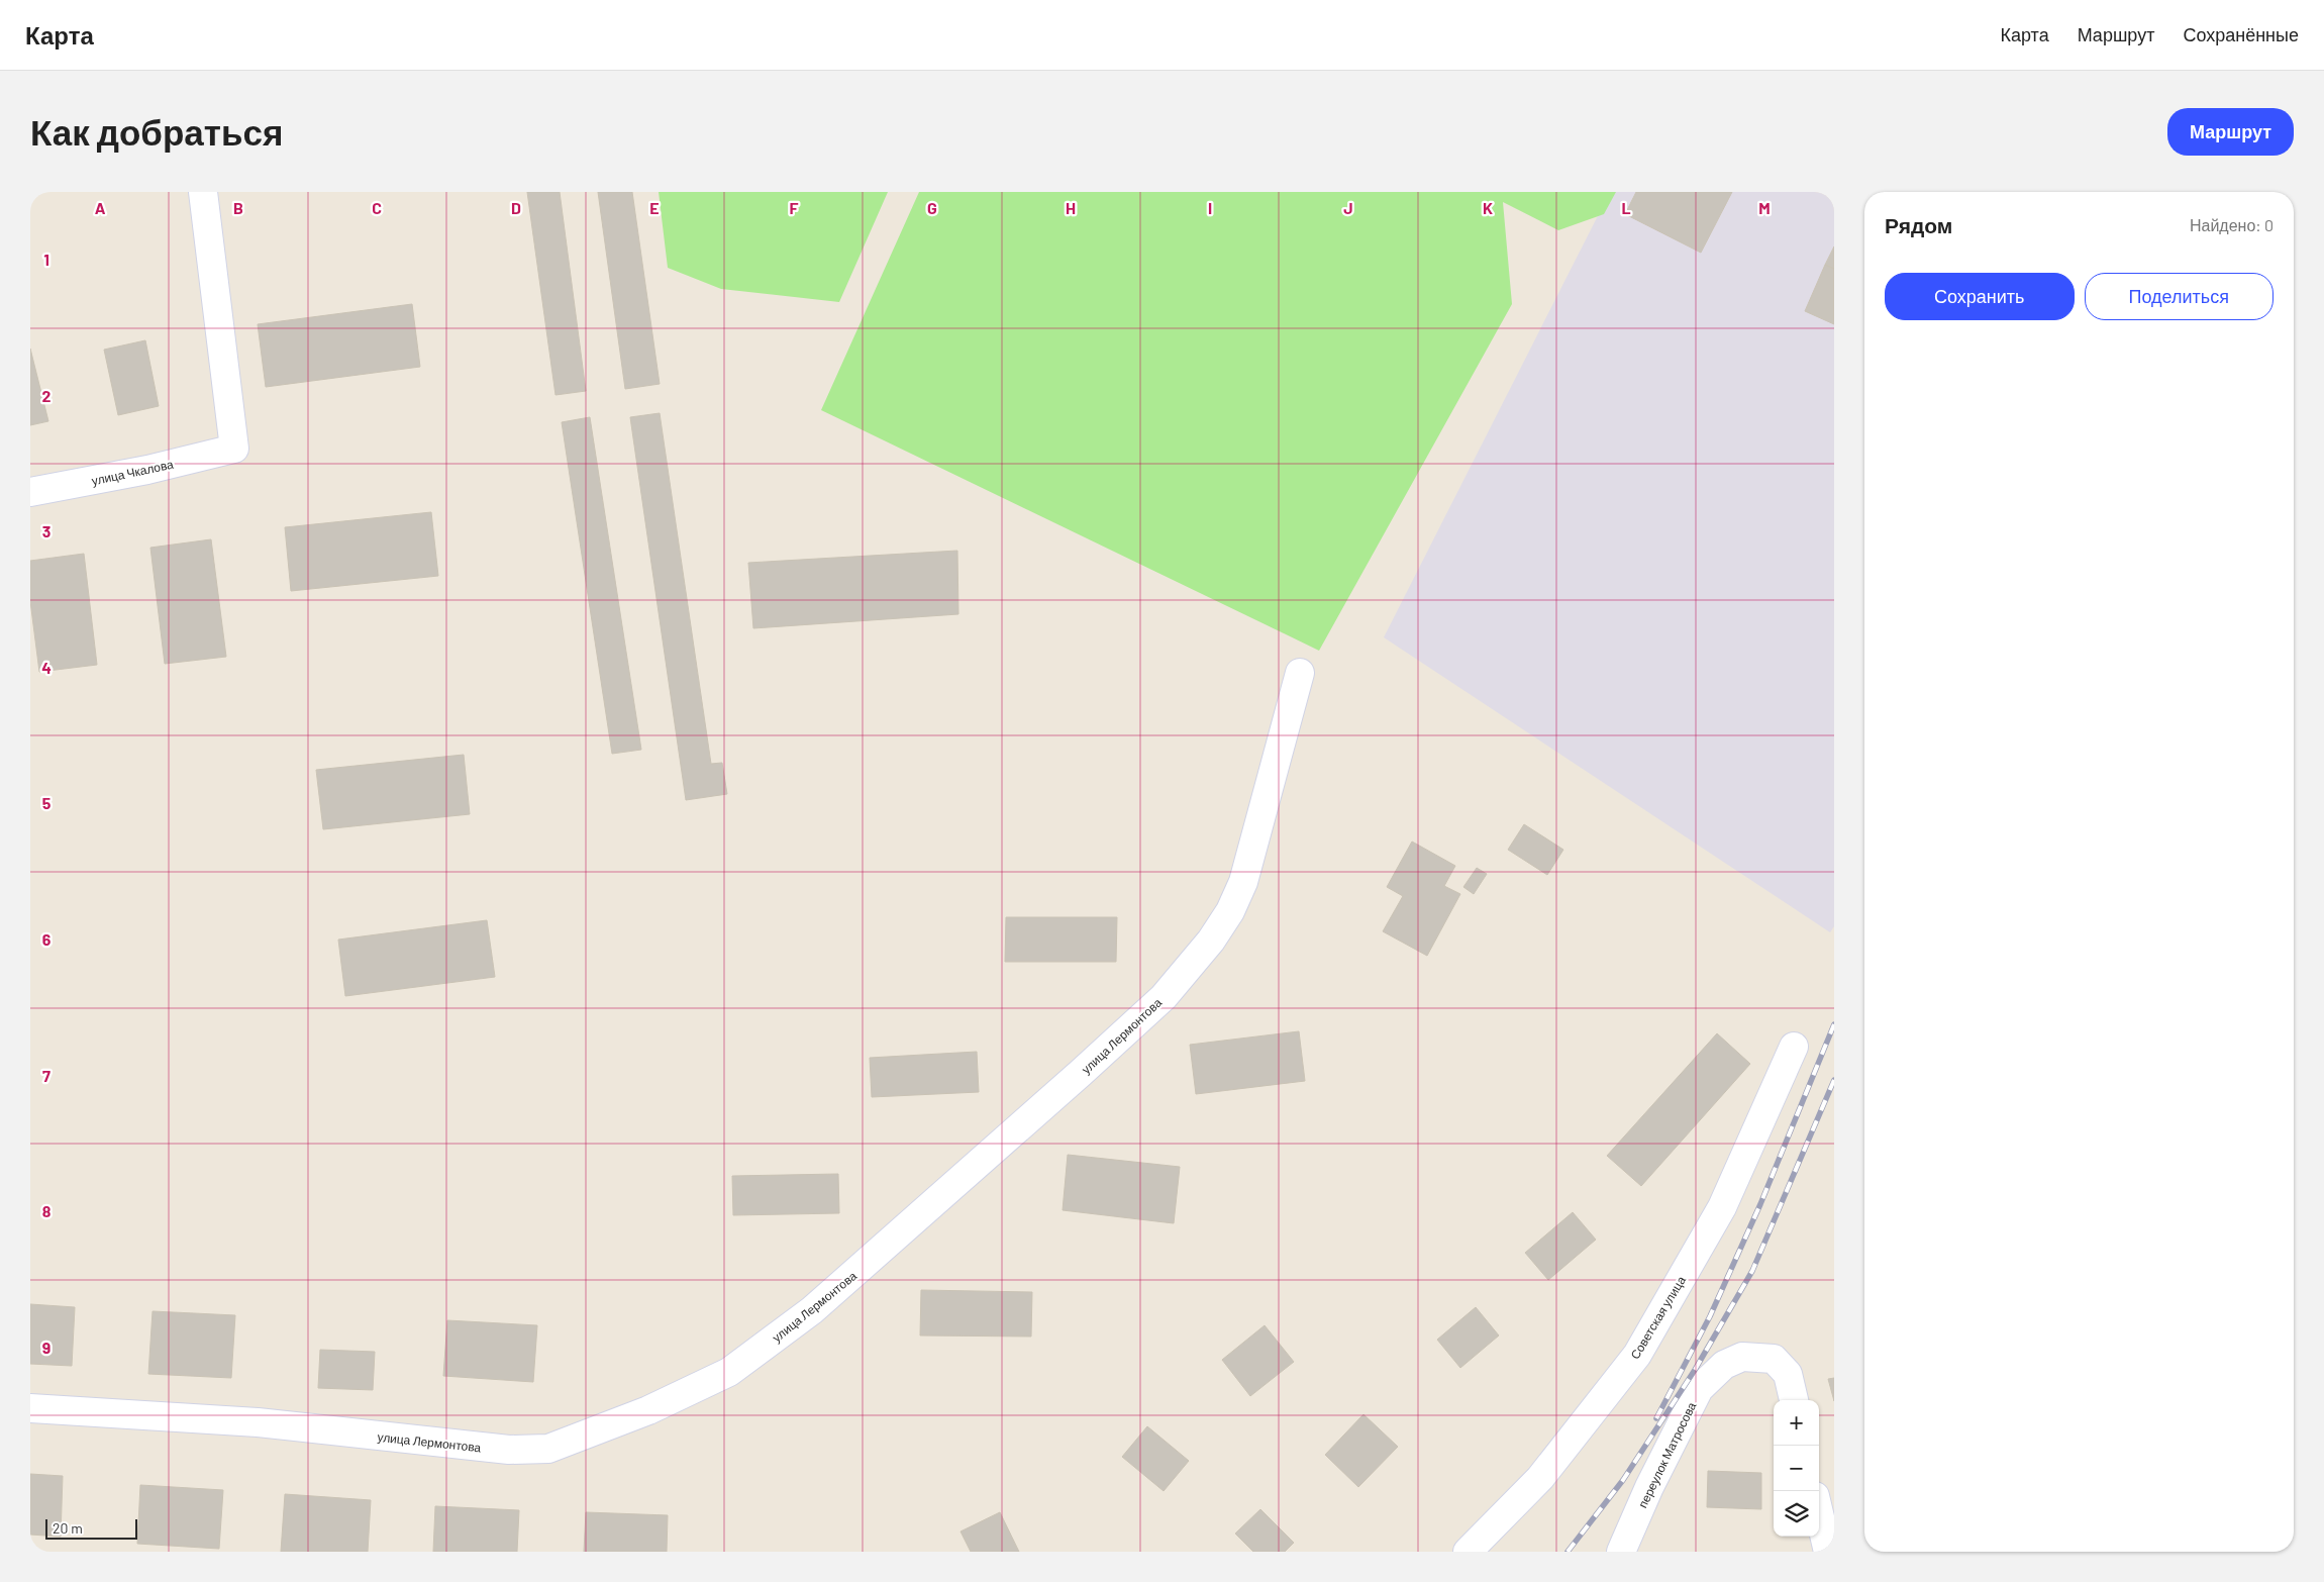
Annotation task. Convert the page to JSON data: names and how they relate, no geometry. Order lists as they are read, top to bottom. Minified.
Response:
{"streets":{"street":["улица Чкалова","улица Лермонтова","Советская улица","переулок Матросова"]},"scale_bar":"20 m","page":{"header":"Карта","nav":["Карта","Маршрут","Сохранённые"],"buttons":["Маршрут",["Сохранить","Поделиться"]],"title":"Как добраться","heading":["Рядом","Найдено: 0"],"map_buttons":["+","−"],"scale":"20 m"},"grid":{"columns":["A","B","C","D","E","F","G","H","I","J","K","L","M"],"rows":["1","2","3","4","5","6","7","8","9"]}}
